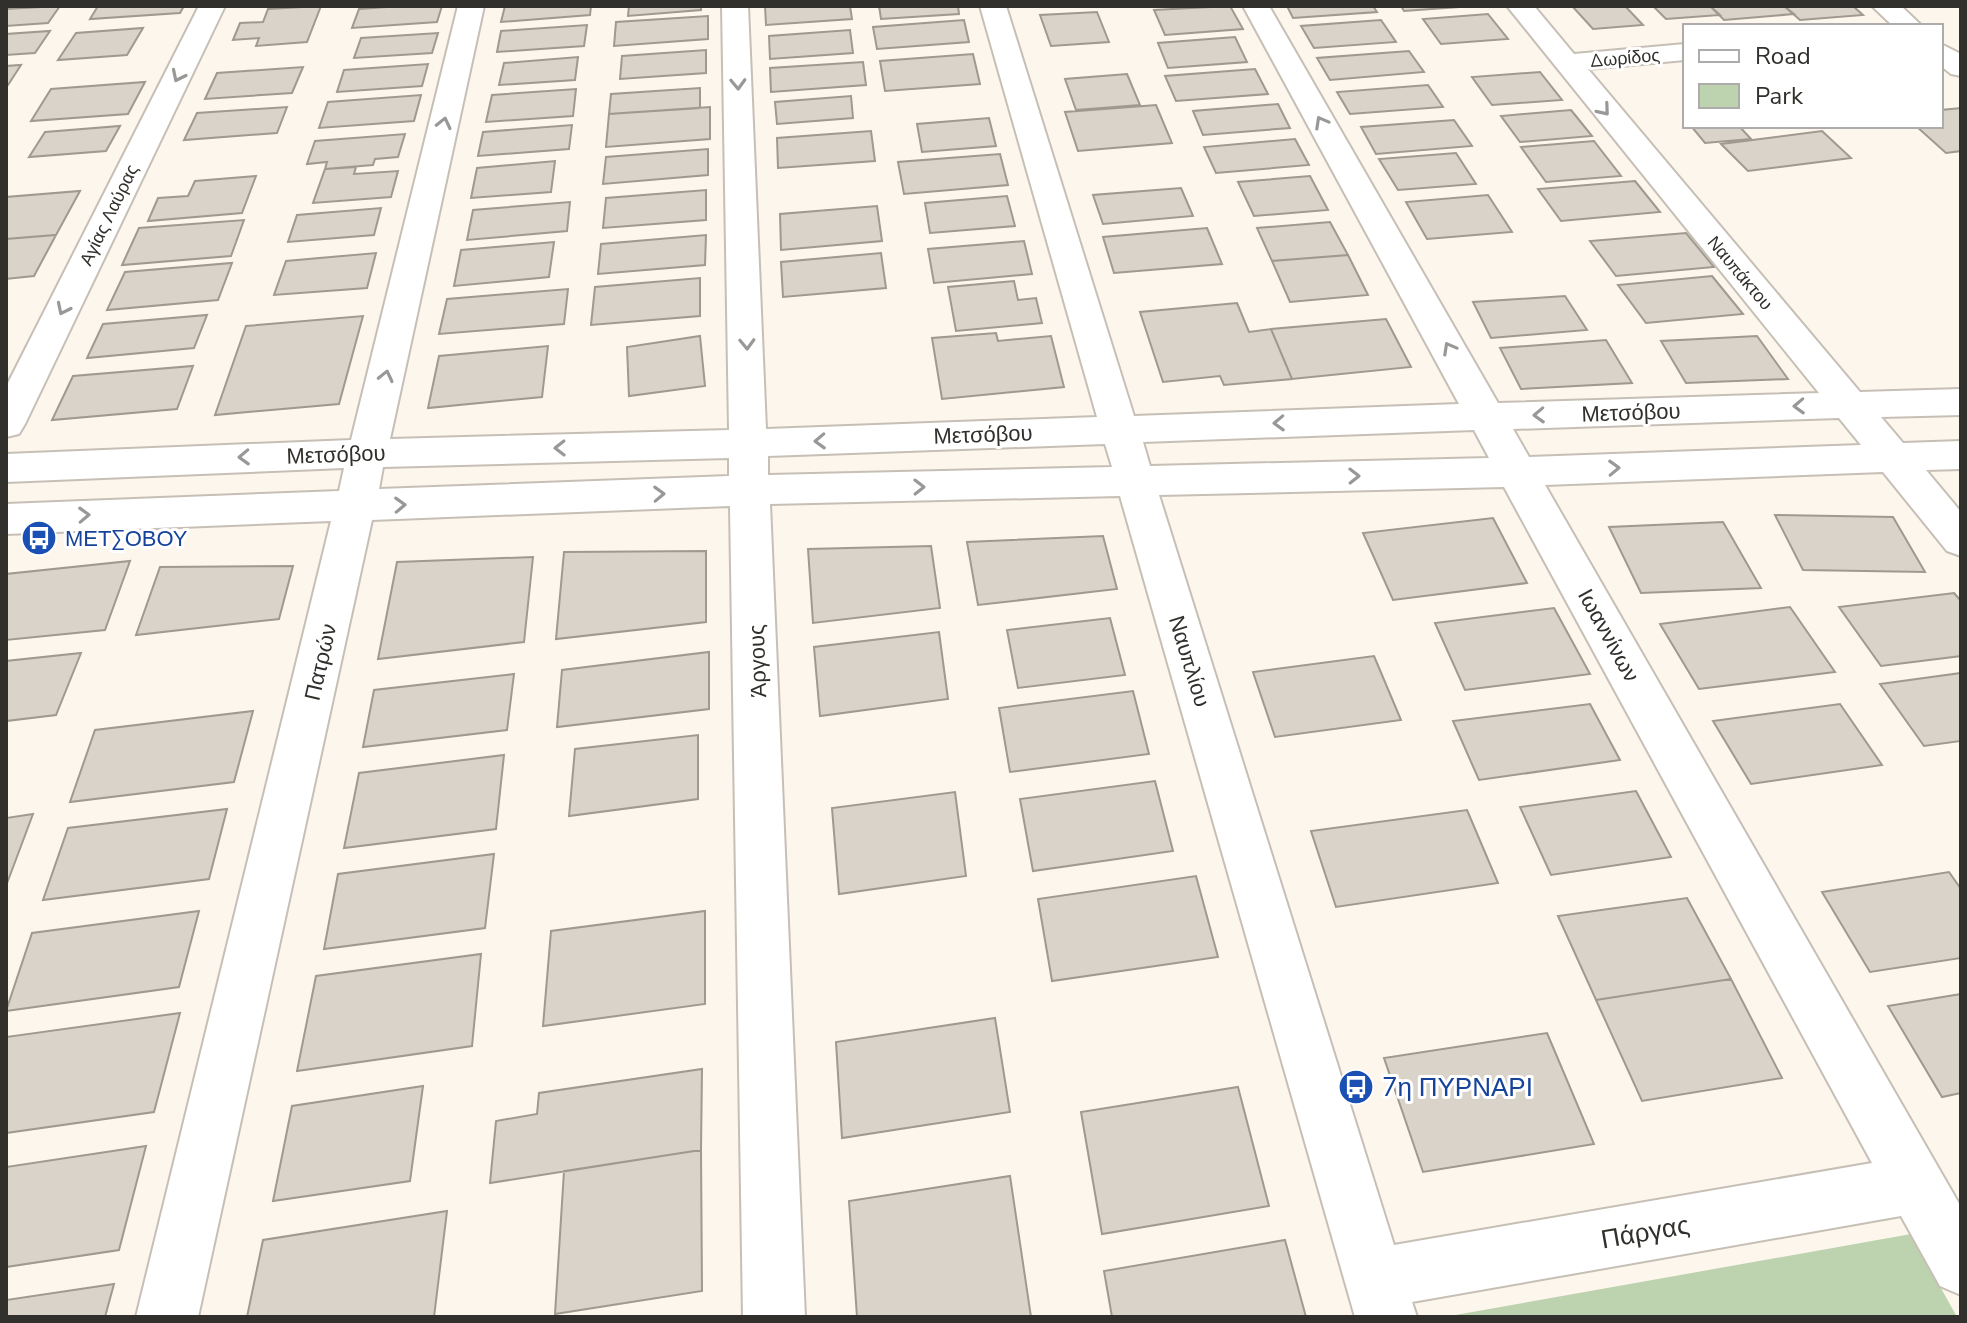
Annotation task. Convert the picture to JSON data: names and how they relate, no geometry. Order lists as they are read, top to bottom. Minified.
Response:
{"streets":{"street":["Δωρίδος","Αγίας Λαύρας","Ναυπάκτου","Μετσόβου","Ιωαννίνων","Άργους","Ναυπλίου","Πατρών","Πάργας"]},"crossings":[["Δωρίδος","Ναυπάκτου"],["Ναυπάκτου","Μετσόβου"],["Μετσόβου","Ιωαννίνων"],["Μετσόβου","Άργους"],["Μετσόβου","Ναυπλίου"],["Μετσόβου","Πατρών"],["Ιωαννίνων","Πάργας"],["Ναυπλίου","Πάργας"]],"one_way":["Αγίας Λαύρας","Ναυπάκτου","Άργους"],"places":{"bus stop":["ΜΕΤΣΟΒΟΥ","7η ΠΥΡΝΑΡΙ"]},"legend":["Road","Park"]}
